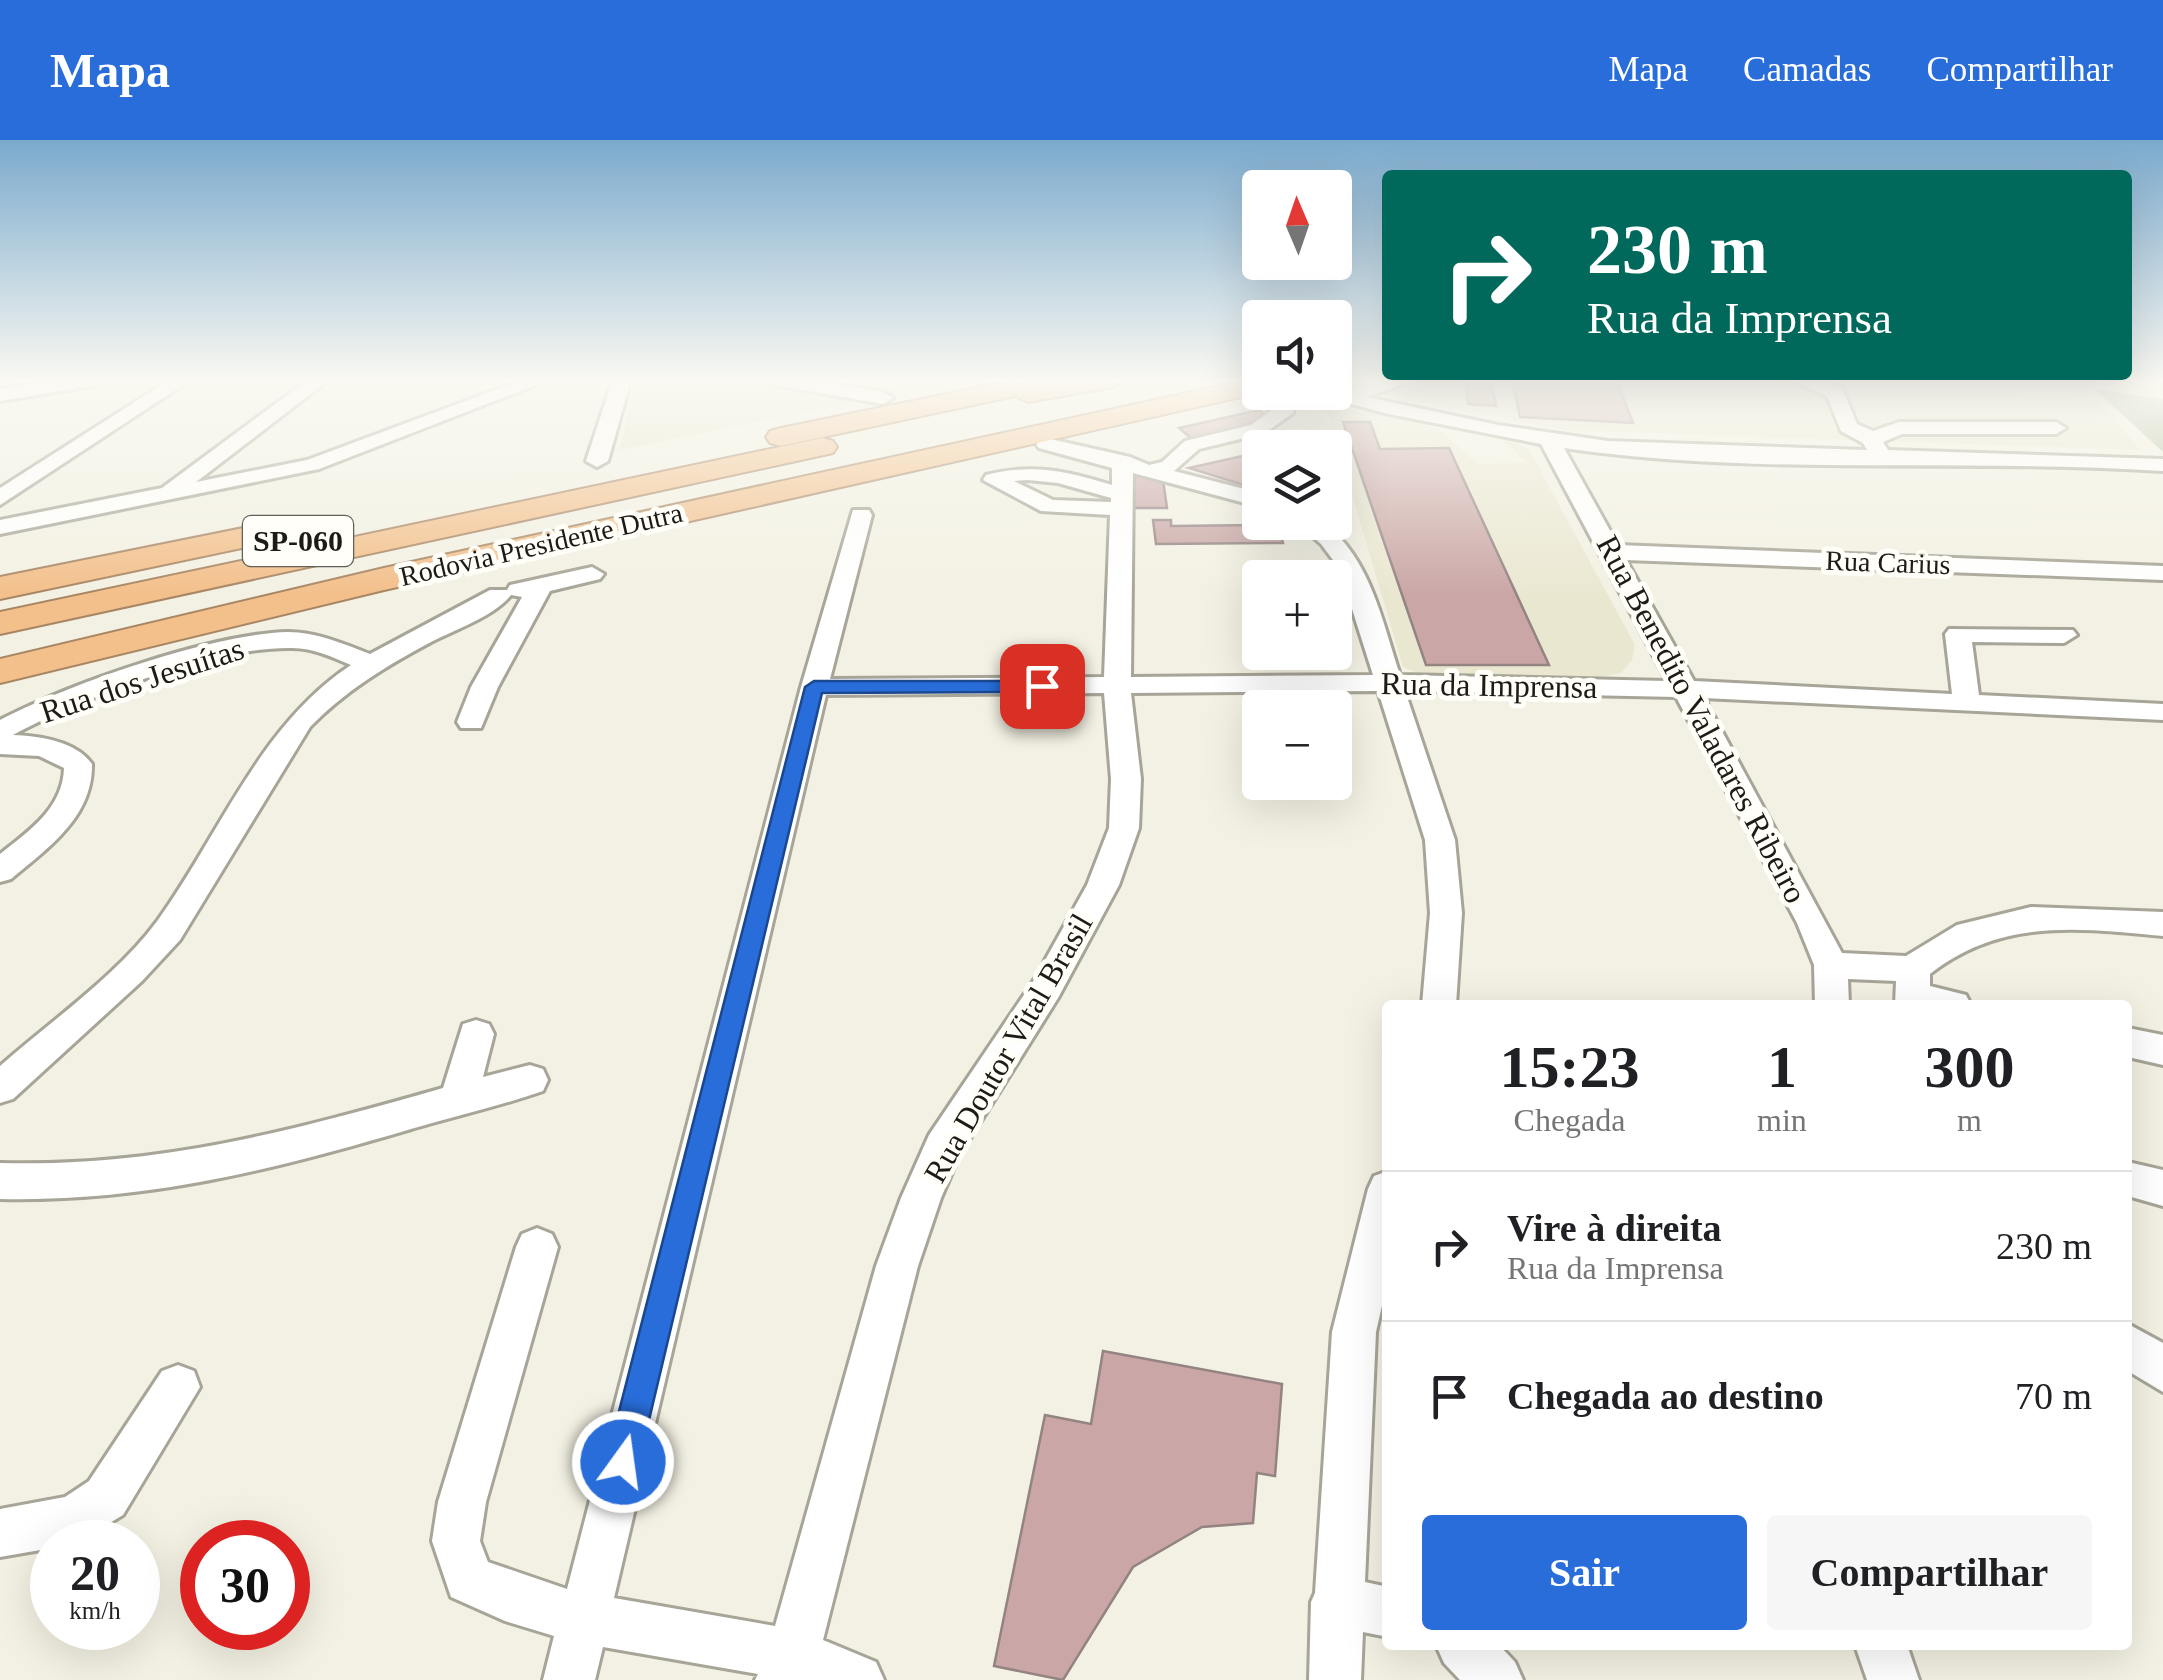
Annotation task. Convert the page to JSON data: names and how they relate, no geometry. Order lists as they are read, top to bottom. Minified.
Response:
{"streets":{"highway":["SP-060","Rodovia Presidente Dutra"],"street":["Rua Carius","Rua dos Jesuítas","Rua da Imprensa","Rua Benedito Valadares Ribeiro","Rua Doutor Vital Brasil"]},"crossings":[["Rua Carius","Rua Benedito Valadares Ribeiro"],["Rua da Imprensa","Rua Benedito Valadares Ribeiro"],["Rua da Imprensa","Rua Doutor Vital Brasil"]],"north":"top","page":{"header":"Mapa","nav":["Mapa","Camadas","Compartilhar"],"map_buttons":["+","−"],"turn":["230 m","Rua da Imprensa"],"eta":["15:23","Chegada","1","min","300","m"],"list":[{"name":"Vire à direita","note":"Rua da Imprensa","value":"230 m"},{"name":"Chegada ao destino","value":"70 m"}],"buttons":["Sair","Compartilhar"],"speed":"20 km/h","limit":"30"}}
